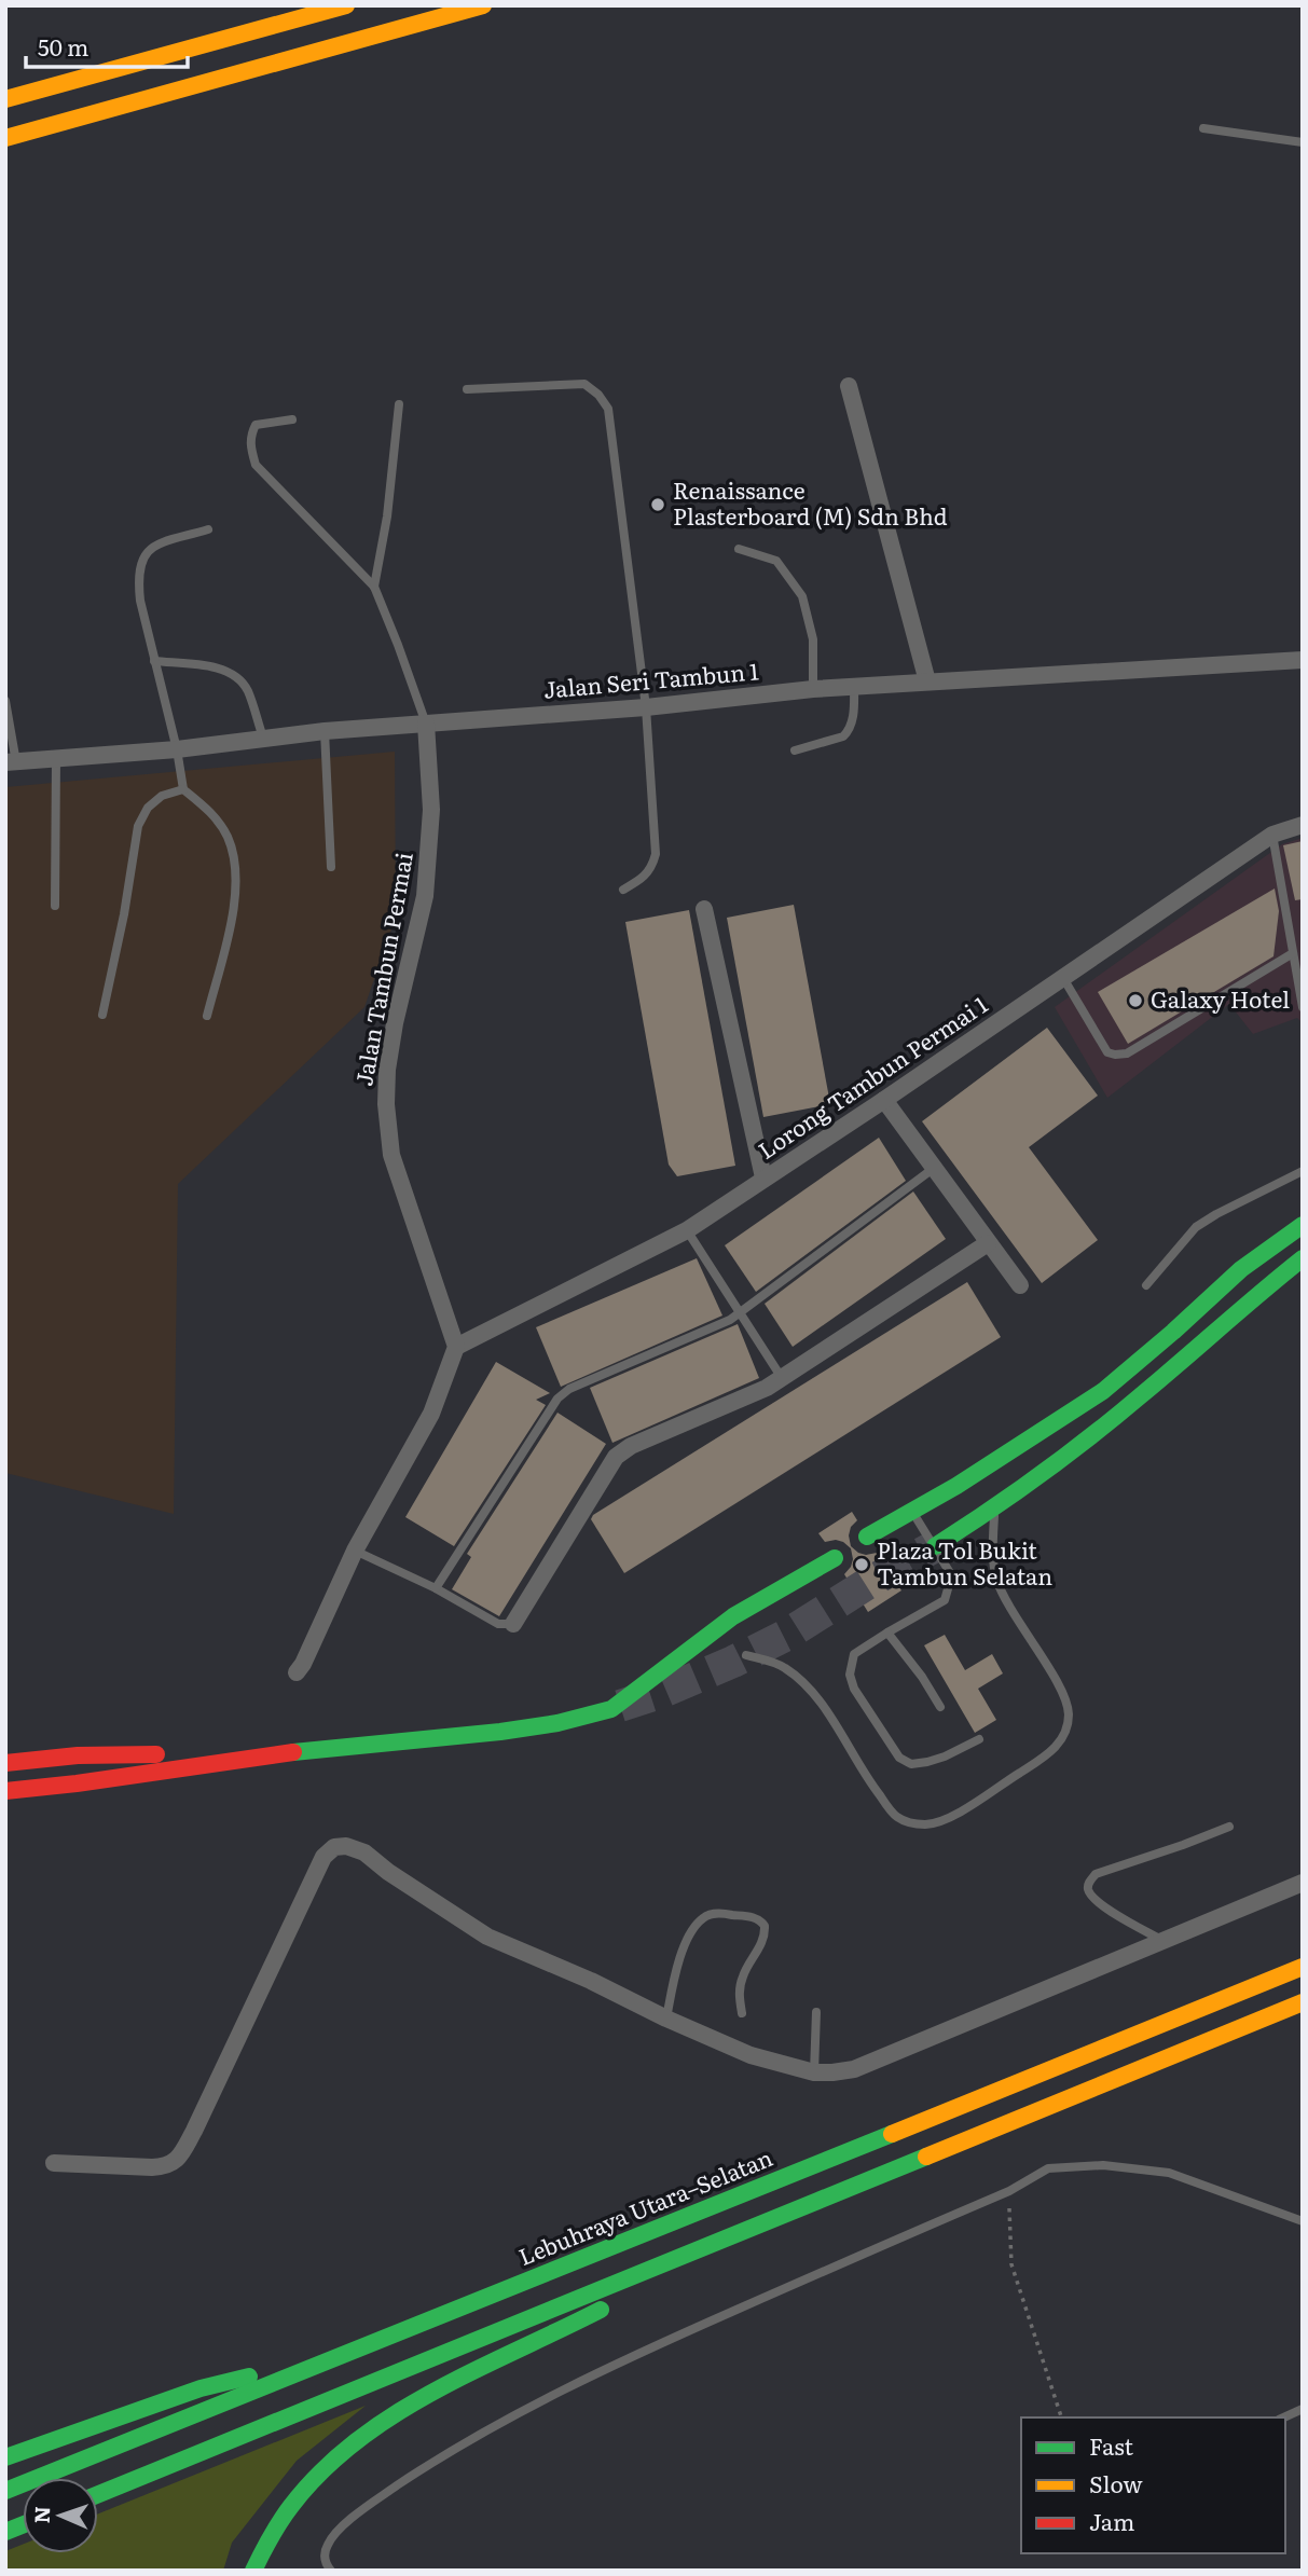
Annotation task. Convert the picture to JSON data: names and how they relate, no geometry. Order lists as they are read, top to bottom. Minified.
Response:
{"streets":{"main road":["Lebuhraya Utara–Selatan"],"street":["Jalan Seri Tambun 1","Jalan Tambun Permai","Lorong Tambun Permai 1"]},"crossings":[["Jalan Seri Tambun 1","Jalan Tambun Permai"],["Jalan Tambun Permai","Lorong Tambun Permai 1"]],"places":["Renaissance Plasterboard (M) Sdn Bhd","Galaxy Hotel","Plaza Tol Bukit Tambun Selatan"],"legend":["Fast","Slow","Jam"],"scale_bar":"50 m","north":"left"}
